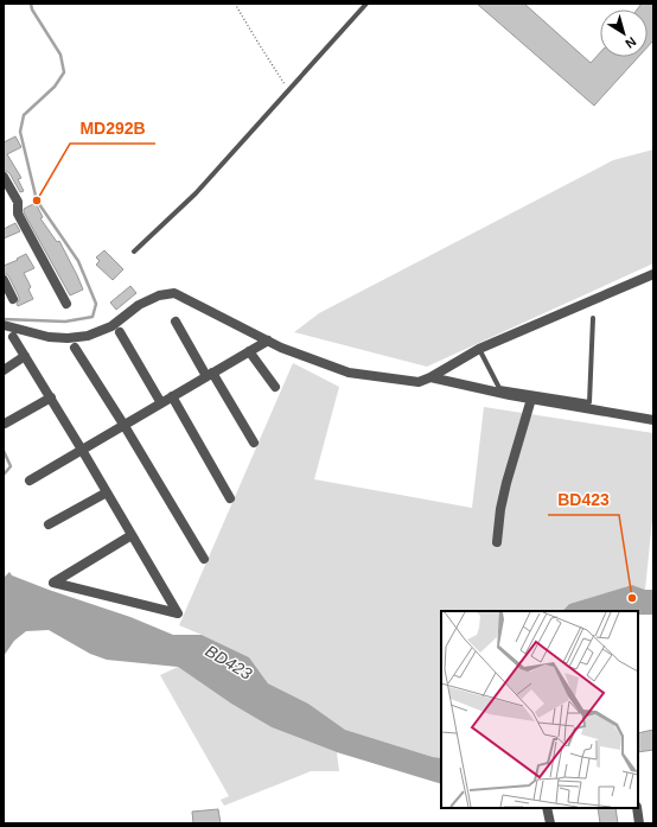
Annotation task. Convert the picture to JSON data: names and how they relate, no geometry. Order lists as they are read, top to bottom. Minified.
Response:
{"water":["BD423"],"places":["MD292B","BD423"],"north":"bottom right"}
